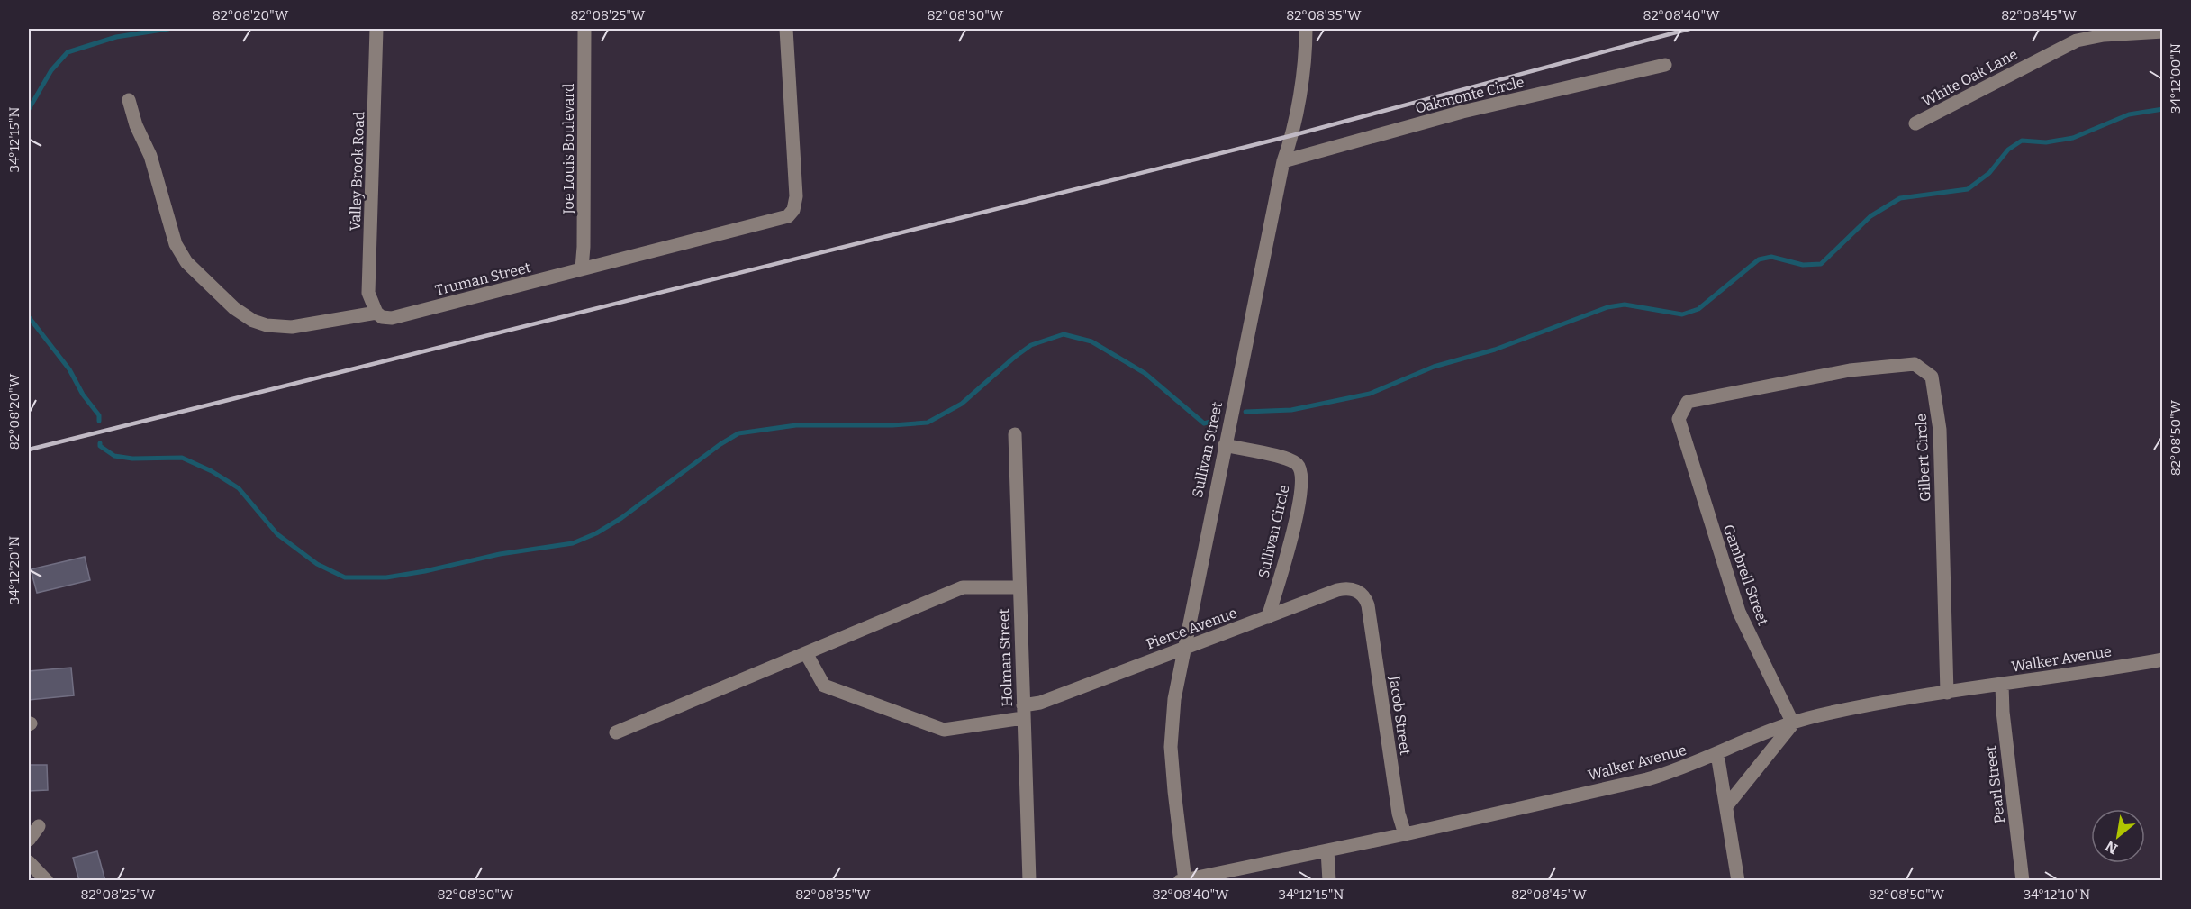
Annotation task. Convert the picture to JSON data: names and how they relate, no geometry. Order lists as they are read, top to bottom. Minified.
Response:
{"streets":{"street":["White Oak Lane","Oakmonte Circle","Joe Louis Boulevard","Valley Brook Road","Truman Street","Sullivan Street","Gilbert Circle","Sullivan Circle","Gambrell Street","Pierce Avenue","Holman Street","Walker Avenue","Jacob Street","Pearl Street"]},"crossings":[["Oakmonte Circle","Sullivan Street"],["Joe Louis Boulevard","Truman Street"],["Valley Brook Road","Truman Street"],["Sullivan Street","Sullivan Circle"],["Sullivan Street","Pierce Avenue"],["Sullivan Street","Walker Avenue"],["Gilbert Circle","Gambrell Street"],["Gilbert Circle","Walker Avenue"],["Sullivan Circle","Pierce Avenue"],["Gambrell Street","Walker Avenue"],["Pierce Avenue","Holman Street"],["Pierce Avenue","Jacob Street"],["Walker Avenue","Jacob Street"],["Walker Avenue","Pearl Street"]],"north":"bottom left","coordinates":["82°08'20\"W","82°08'25\"W","82°08'30\"W","82°08'35\"W","82°08'40\"W","82°08'45\"W","34°12'00\"N","34°12'15\"N","82°08'50\"W","34°12'20\"N","34°12'10\"N"]}
